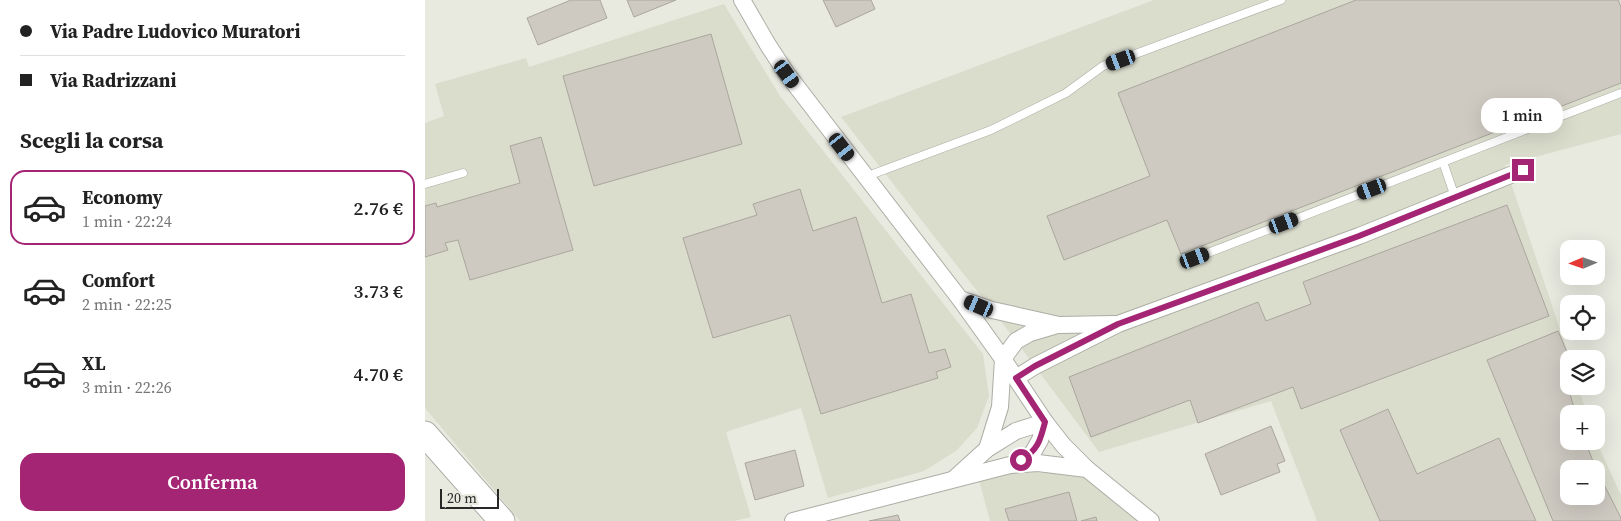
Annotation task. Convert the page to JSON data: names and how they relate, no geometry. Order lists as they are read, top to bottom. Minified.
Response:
{"scale_bar":"20 m","north":"left","page":{"banner":["Via Padre Ludovico Muratori","Via Radrizzani"],"bubble":"1 min","heading":"Scegli la corsa","list":[{"name":"Economy","note":"1 min · 22:24","value":"2.76 €"},{"name":"Comfort","note":"2 min · 22:25","value":"3.73 €"},{"name":"XL","note":"3 min · 22:26","value":"4.70 €"}],"map_buttons":["+","−"],"buttons":"Conferma","scale":"20 m"}}
